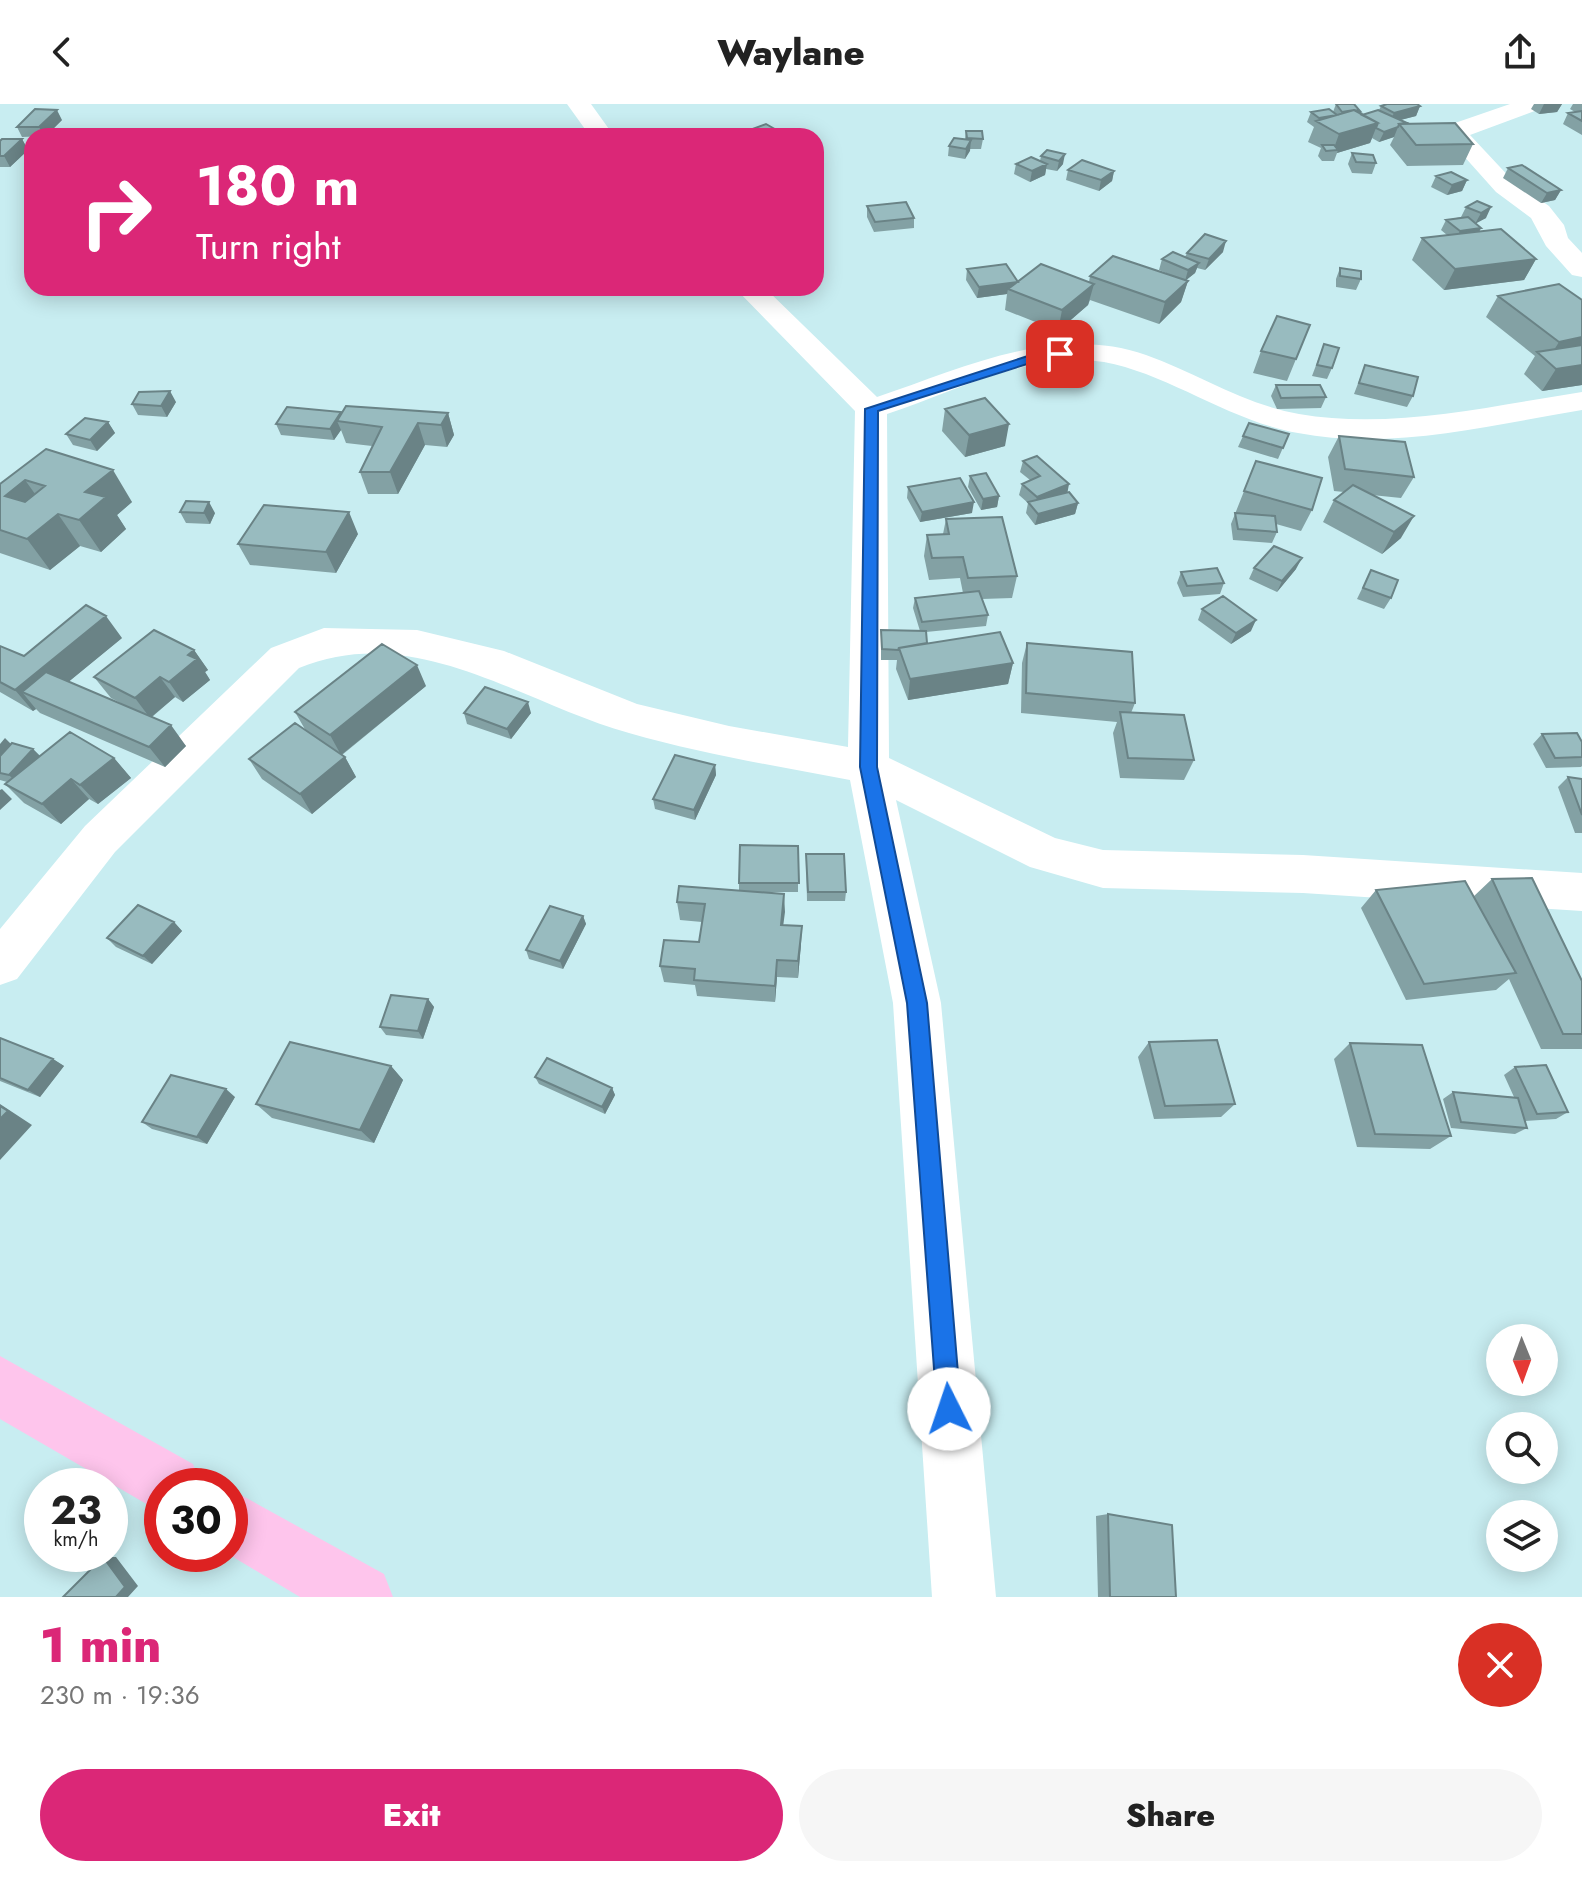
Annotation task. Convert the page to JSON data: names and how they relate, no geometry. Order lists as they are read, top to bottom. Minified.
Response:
{"north":"bottom","page":{"header":"Waylane","turn":["180 m","Turn right"],"speed":"23 km/h","limit":"30","heading":["1 min","230 m · 19:36"],"buttons":["Exit","Share"]}}
